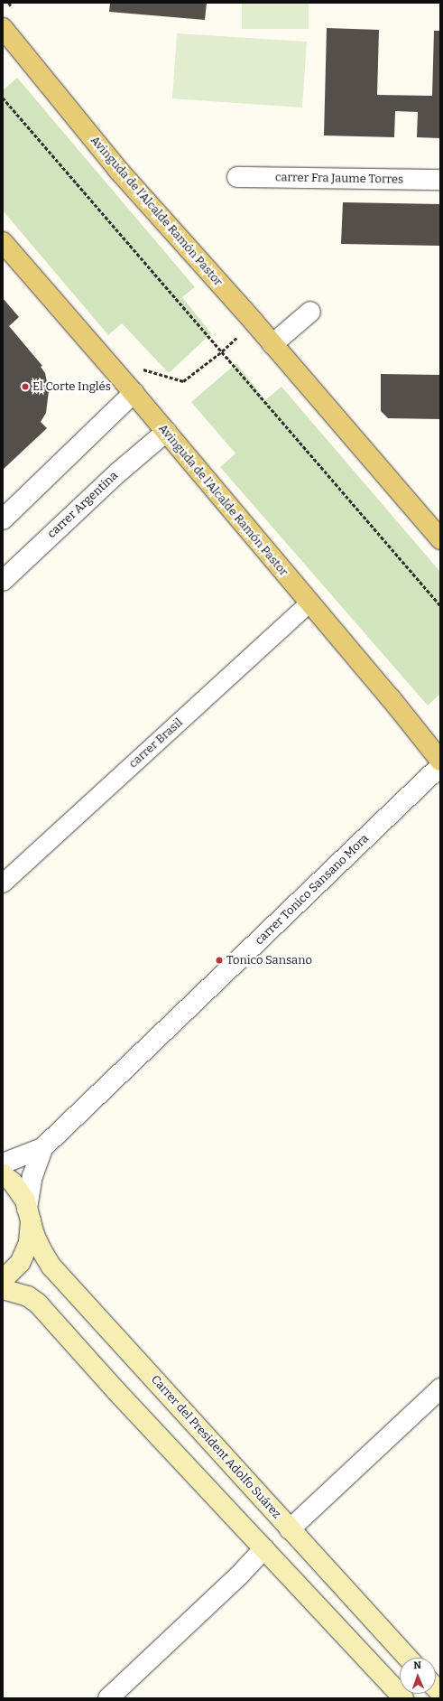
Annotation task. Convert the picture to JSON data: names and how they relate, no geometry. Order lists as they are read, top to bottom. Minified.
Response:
{"streets":{"main road":["Avinguda de l'Alcalde Ramón Pastor","Carrer del President Adolfo Suárez"],"street":["carrer Fra Jaume Torres","carrer Argentina","carrer Brasil","carrer Tonico Sansano Mora"]},"crossings":[["Avinguda de l'Alcalde Ramón Pastor","carrer Argentina"],["Avinguda de l'Alcalde Ramón Pastor","carrer Brasil"],["carrer Tonico Sansano Mora","Carrer del President Adolfo Suárez"]],"places":["El Corte Inglés","Tonico Sansano"],"north":"top"}
